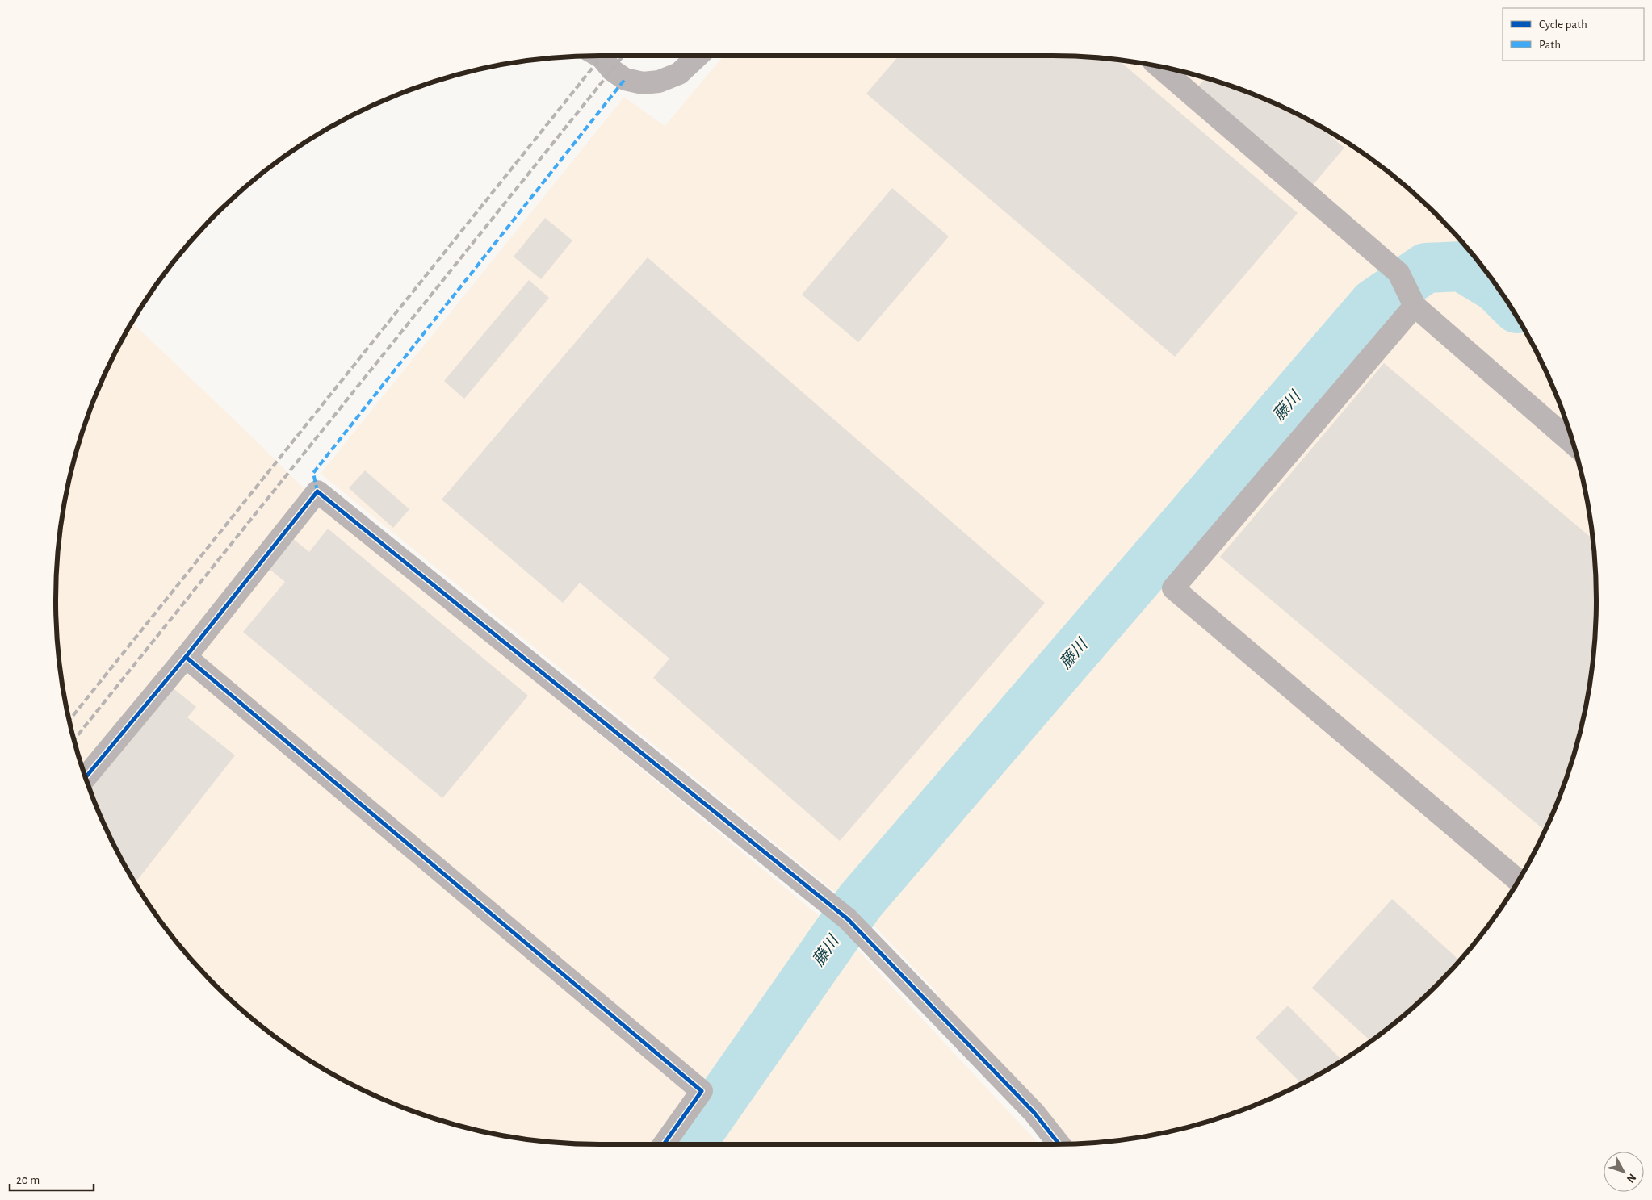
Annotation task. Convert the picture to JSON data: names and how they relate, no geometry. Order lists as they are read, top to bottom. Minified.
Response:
{"water":["藤川"],"legend":["Cycle path","Path"],"scale_bar":"20 m","north":"bottom right"}
